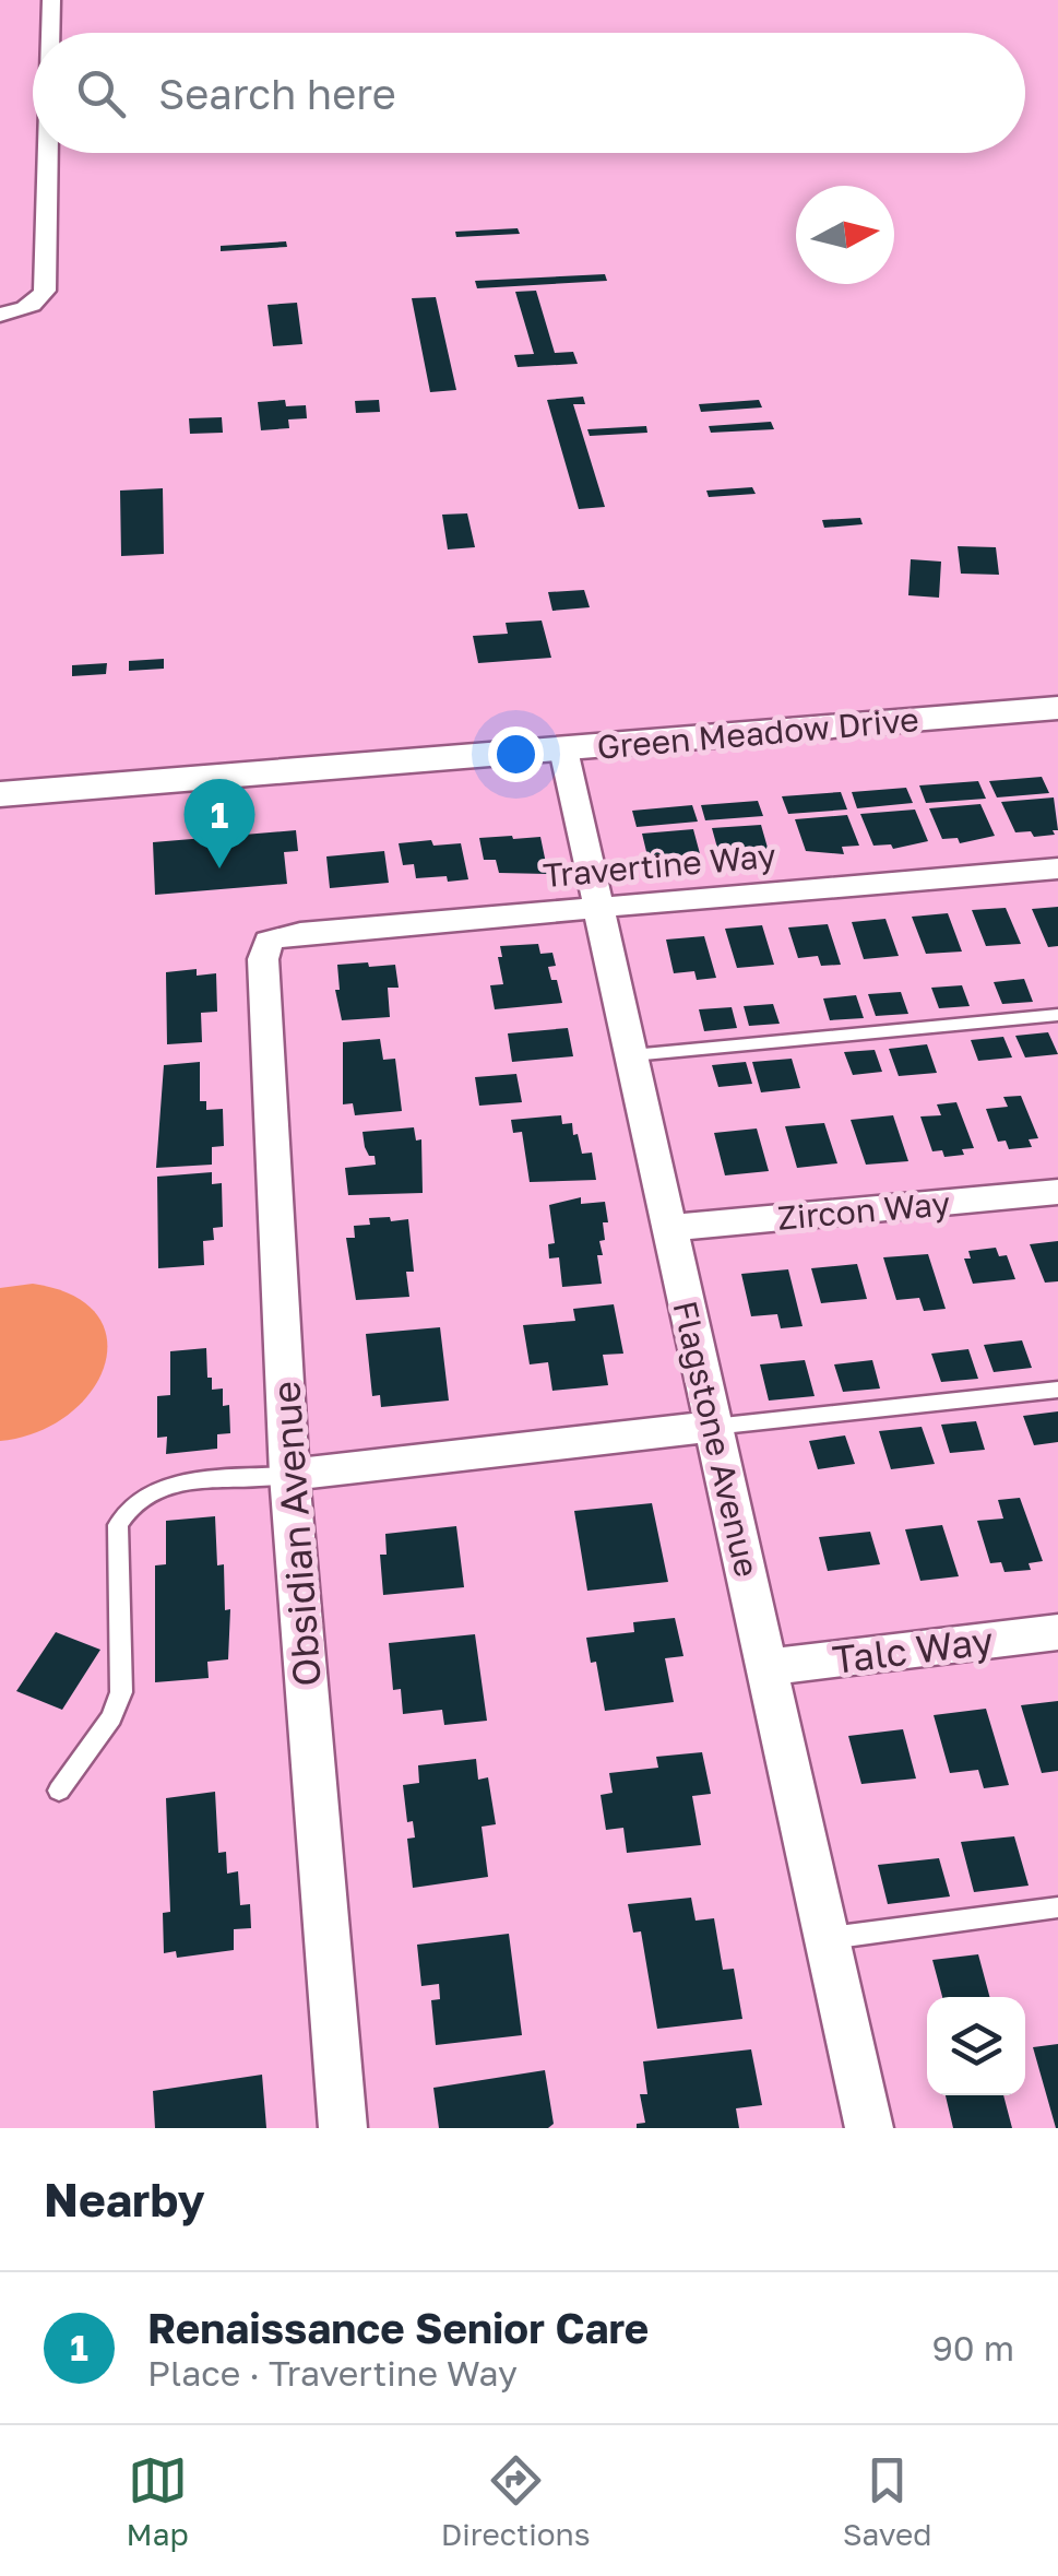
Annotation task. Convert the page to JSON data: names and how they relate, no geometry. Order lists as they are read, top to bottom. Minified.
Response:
{"streets":{"main road":["Green Meadow Drive"],"street":["Travertine Way","Zircon Way","Flagstone Avenue","Obsidian Avenue","Talc Way"]},"crossings":[["Green Meadow Drive","Flagstone Avenue"],["Travertine Way","Flagstone Avenue"],["Travertine Way","Obsidian Avenue"],["Zircon Way","Flagstone Avenue"],["Flagstone Avenue","Talc Way"]],"north":"right","page":{"search":"Search here","pins":"1","heading":"Nearby","list":[{"mark":"1","name":"Renaissance Senior Care","note":"Place · Travertine Way","value":"90 m"}],"nav":["Map","Directions","Saved"]}}
